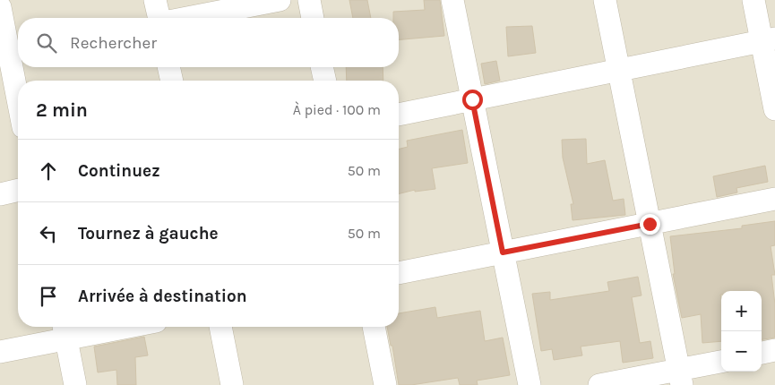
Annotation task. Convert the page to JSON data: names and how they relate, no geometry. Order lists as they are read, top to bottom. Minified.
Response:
{"page":{"search":"Rechercher","heading":["2 min","À pied · 100 m"],"list":[["Continuez","50 m"],["Tournez à gauche","50 m"],"Arrivée à destination"],"map_buttons":["+","−"]}}
